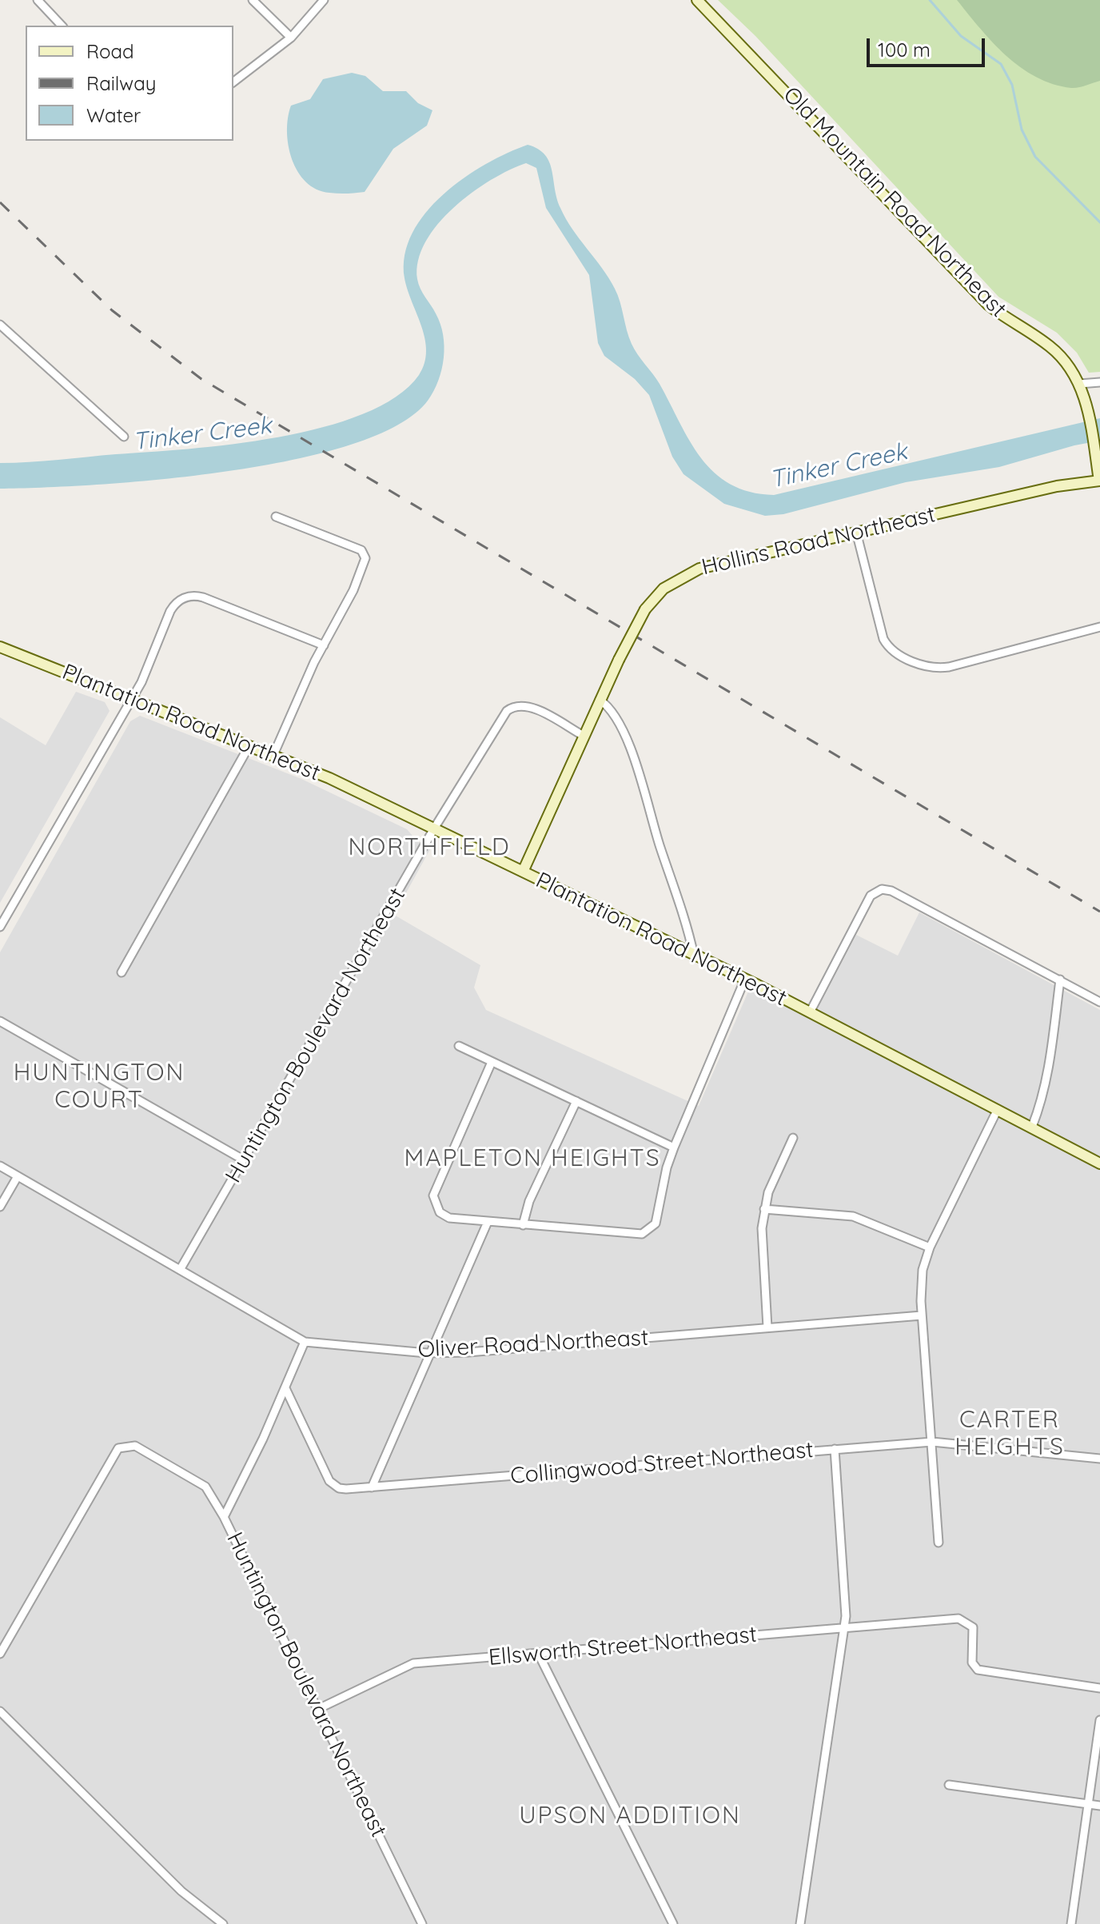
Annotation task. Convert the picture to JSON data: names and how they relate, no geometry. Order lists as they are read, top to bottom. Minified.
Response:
{"streets":{"main road":["Old Mountain Road Northeast","Hollins Road Northeast","Plantation Road Northeast"],"street":["Huntington Boulevard Northeast","Oliver Road Northeast","Collingwood Street Northeast","Ellsworth Street Northeast"]},"crossings":[["Old Mountain Road Northeast","Hollins Road Northeast"],["Hollins Road Northeast","Plantation Road Northeast"],["Hollins Road Northeast","Huntington Boulevard Northeast"],["Plantation Road Northeast","Huntington Boulevard Northeast"],["Huntington Boulevard Northeast","Oliver Road Northeast"],["Huntington Boulevard Northeast","Collingwood Street Northeast"],["Huntington Boulevard Northeast","Ellsworth Street Northeast"]],"districts":["NORTHFIELD","HUNTINGTON COURT","MAPLETON HEIGHTS","CARTER HEIGHTS","UPSON ADDITION"],"water":["Tinker Creek"],"legend":["Road","Railway","Water"],"scale_bar":"100 m"}
